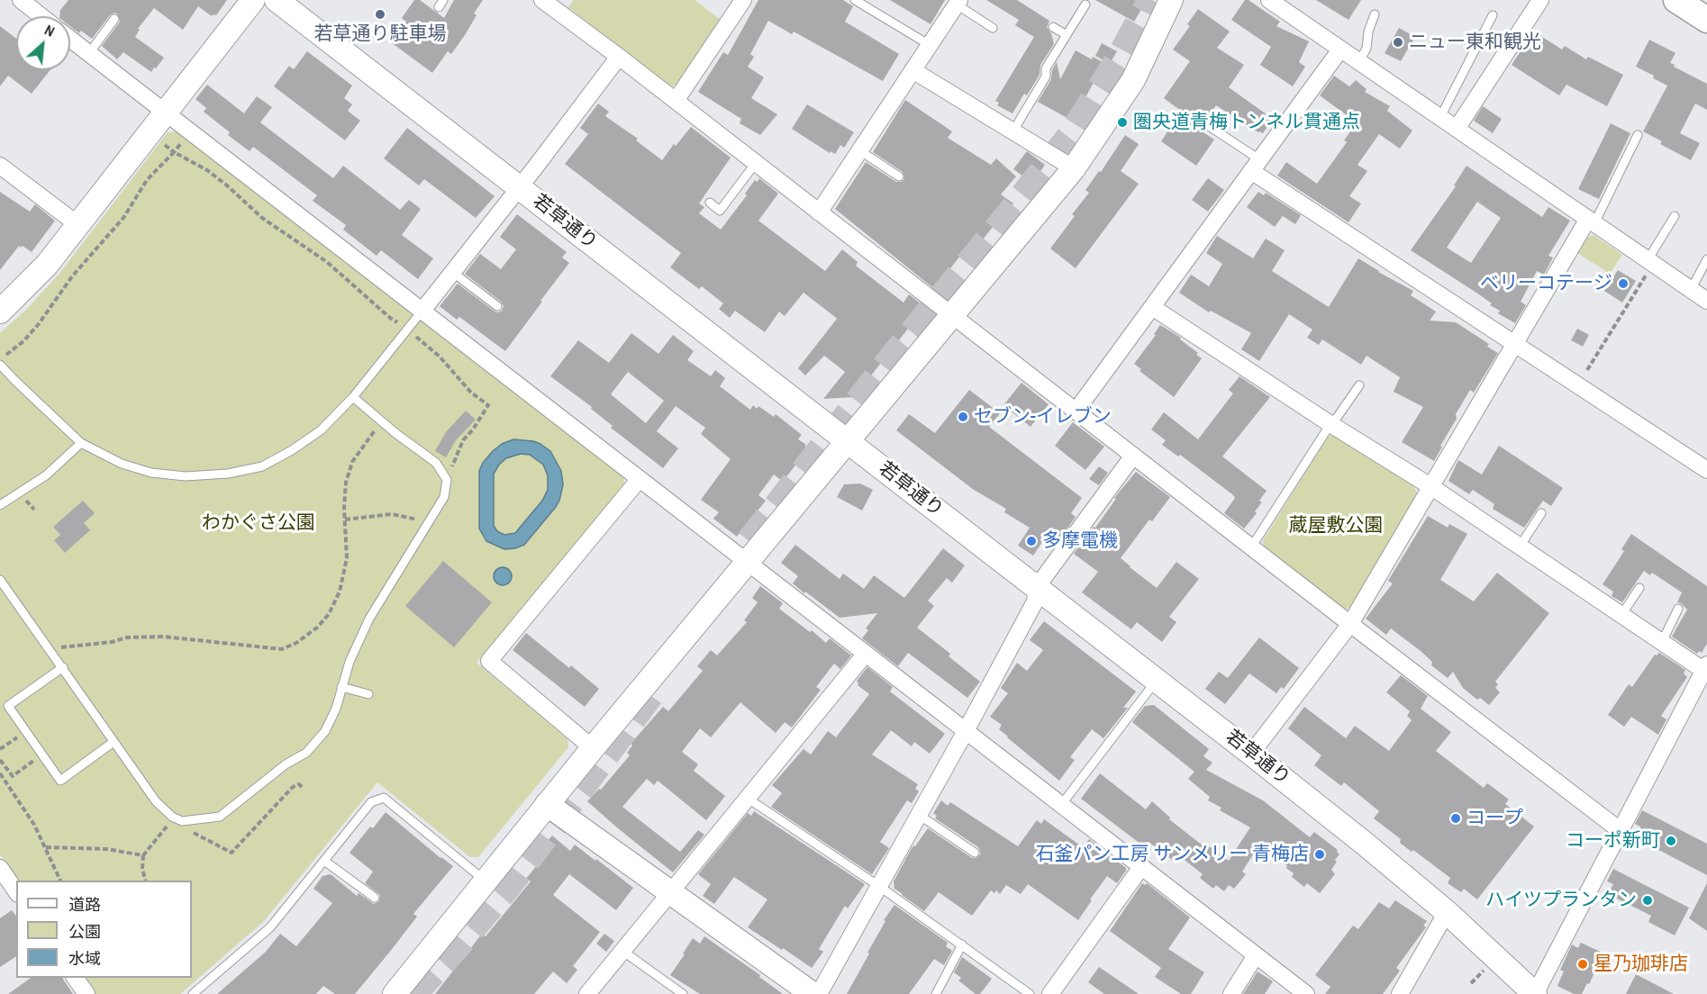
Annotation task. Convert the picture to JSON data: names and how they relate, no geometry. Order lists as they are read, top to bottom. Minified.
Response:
{"streets":{"street":["若草通り"]},"parks":["わかぐさ公園","蔵屋敷公園"],"places":["若草通り駐車場","ニュー東和観光","圏央道青梅トンネル貫通点","ベリーコテージ","セブン-イレブン","多摩電機","コープ","コーポ新町","石釜パン工房 サンメリー 青梅店","ハイツプランタン","星乃珈琲店"],"legend":["道路","公園","水域"],"north":"top right"}
